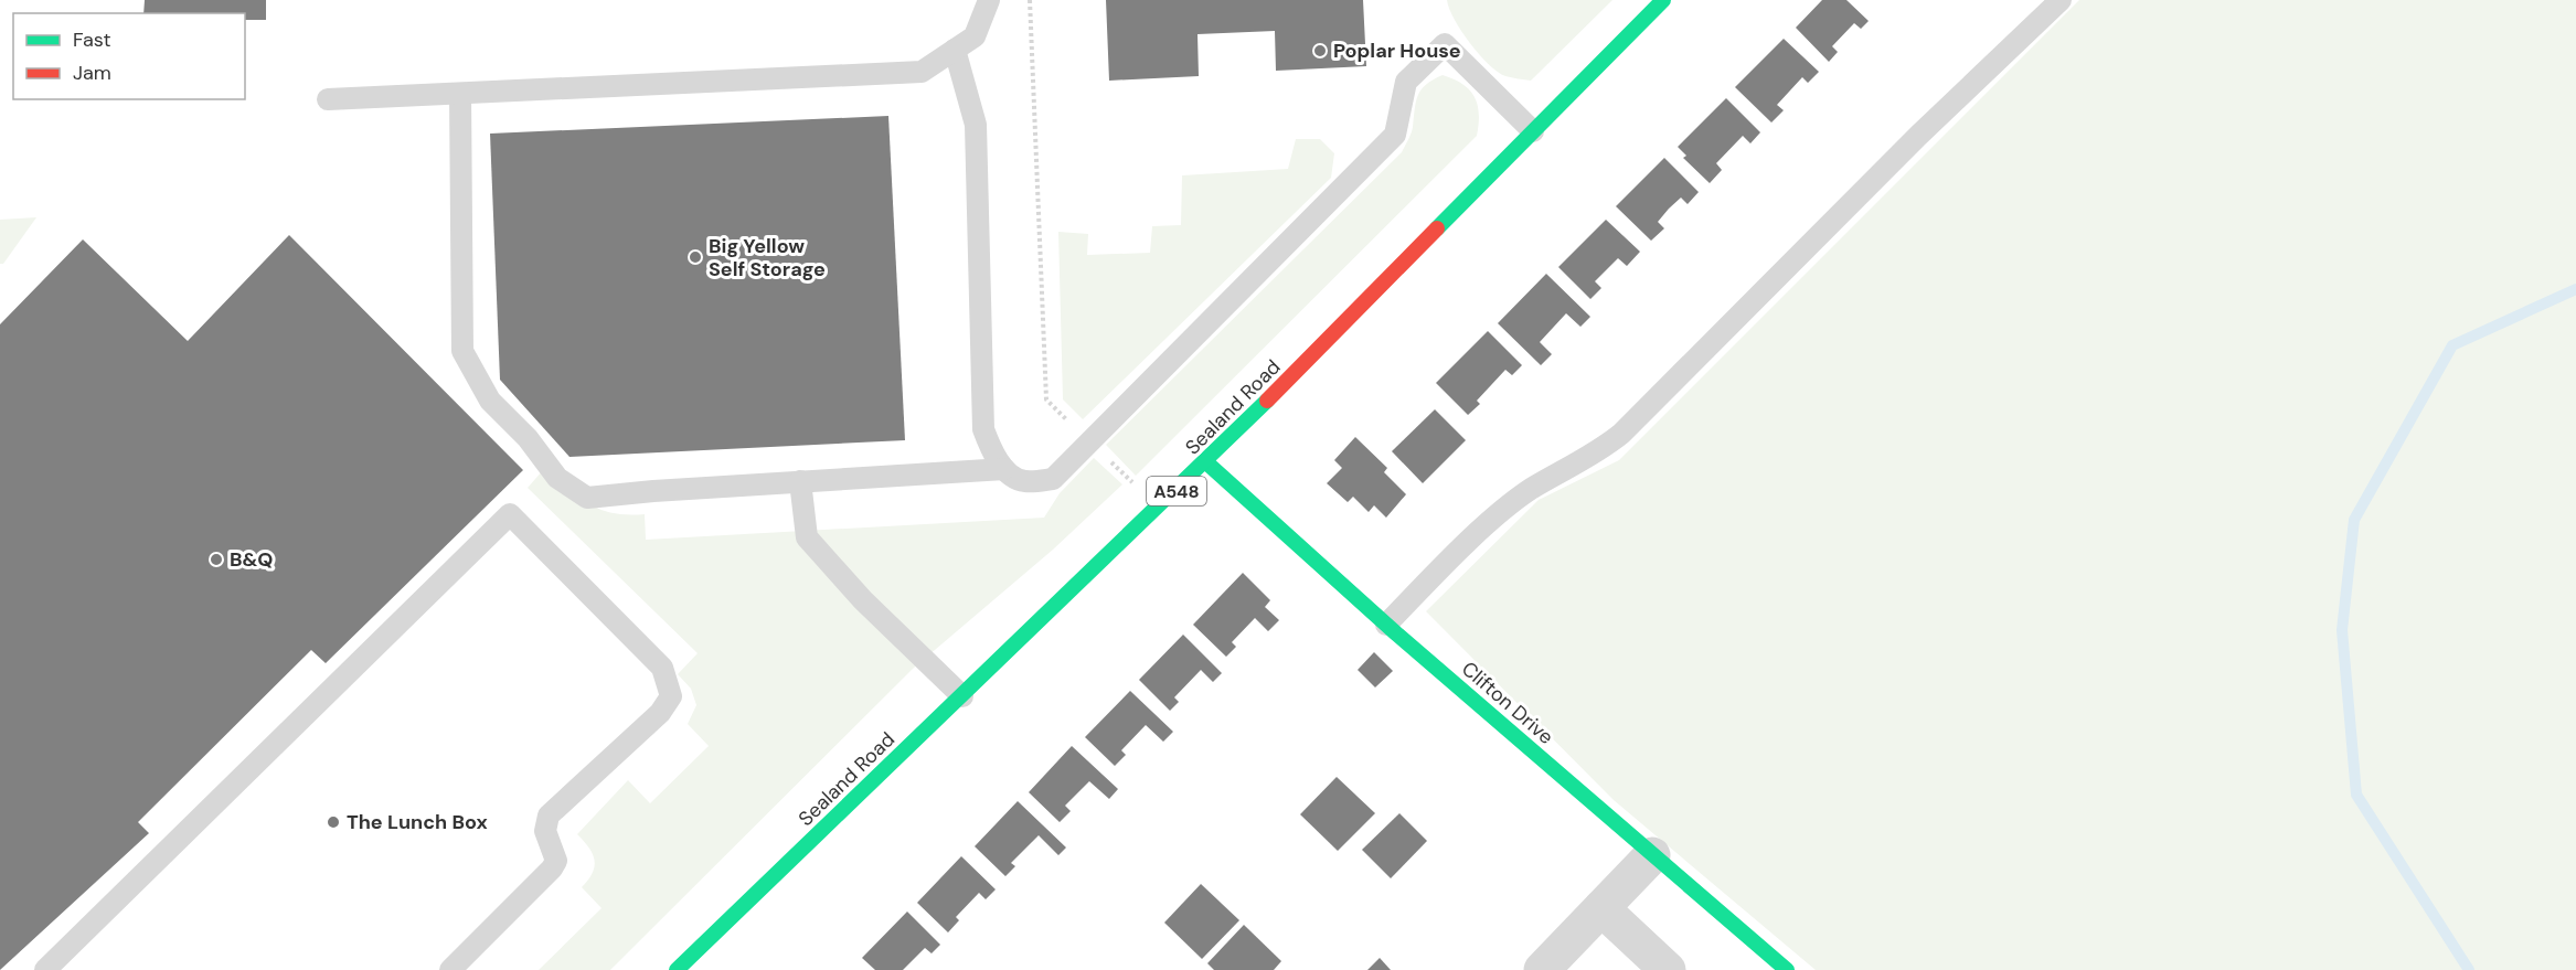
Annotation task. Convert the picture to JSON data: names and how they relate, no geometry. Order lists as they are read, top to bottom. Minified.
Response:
{"streets":{"main road":["Sealand Road","A548","Clifton Drive"]},"crossings":[["Sealand Road","Clifton Drive"]],"places":["Poplar House","Big Yellow Self Storage","B&Q","The Lunch Box"],"legend":["Fast","Jam"]}
